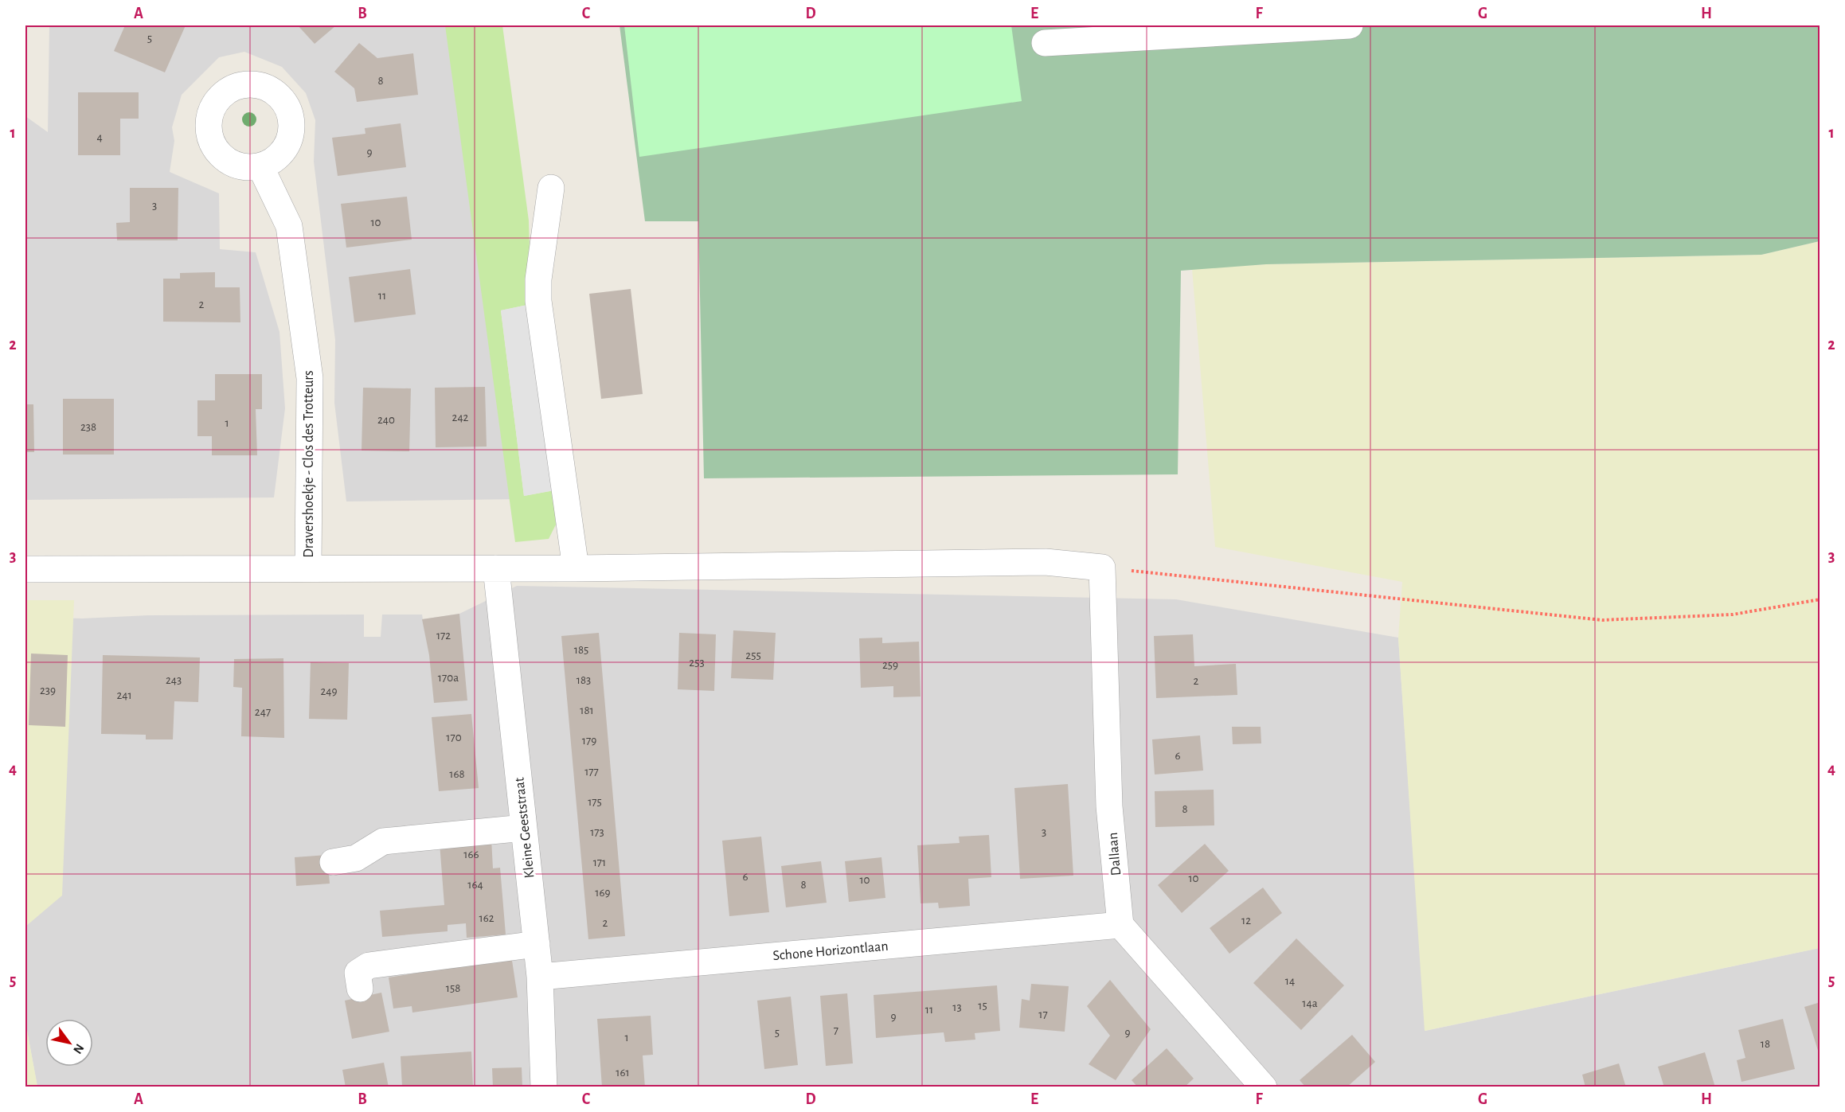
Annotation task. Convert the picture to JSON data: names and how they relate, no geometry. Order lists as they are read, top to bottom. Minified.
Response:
{"streets":{"street":["Dravershoekje - Clos des Trotteurs","Kleine Geeststraat","Dallaan","Schone Horizontlaan"]},"crossings":[["Kleine Geeststraat","Schone Horizontlaan"],["Dallaan","Schone Horizontlaan"]],"house_numbers":["5","8","4","9","3","10","11","2","242","240","1","238","172","185","255","253","259","170a","243","183","2","239","249","241","181","247","170","179","6","177","168","175","8","173","3","166","171","6","10","10","164","8","169","162","12","2","14","158","14a","15","13","11","17","9","7","5","9","1","18","161"],"north":"bottom right","grid":{"columns":["A","B","C","D","E","F","G","H"],"rows":["1","2","3","4","5"]}}
